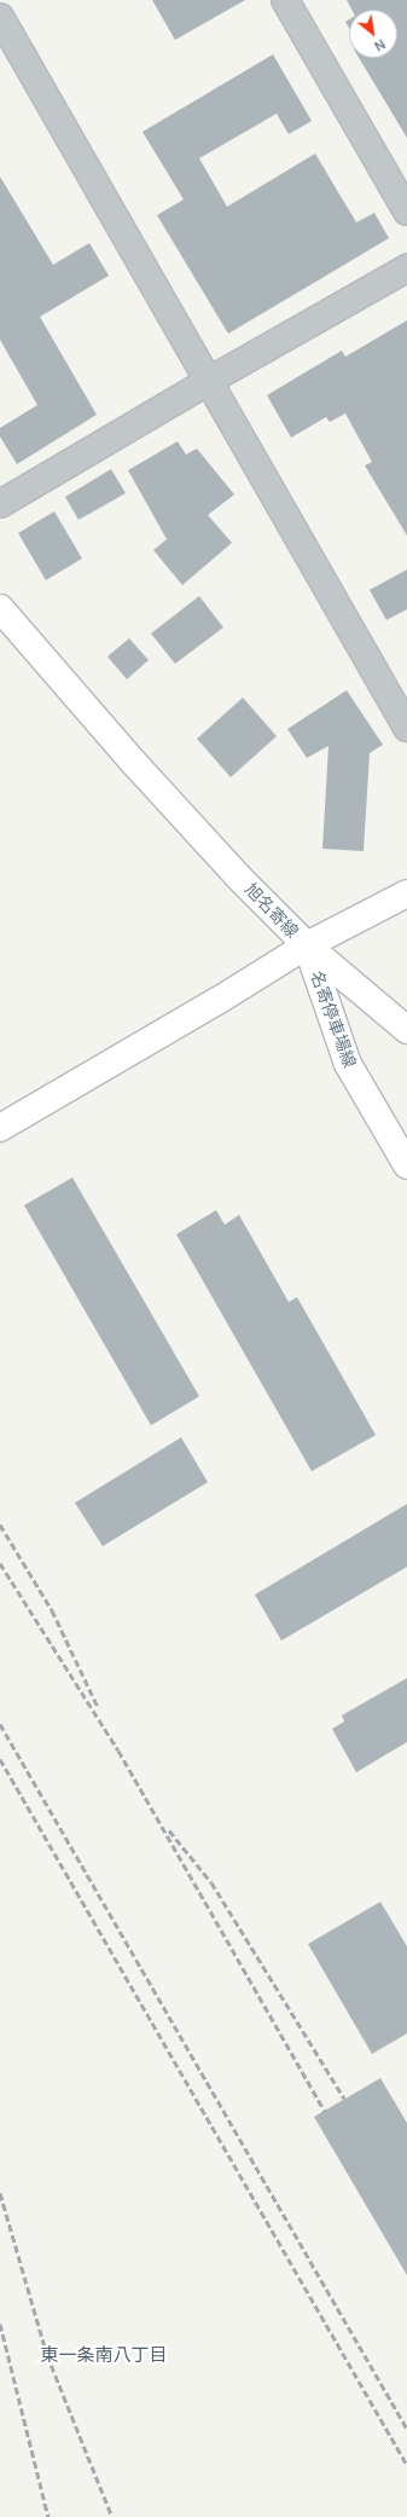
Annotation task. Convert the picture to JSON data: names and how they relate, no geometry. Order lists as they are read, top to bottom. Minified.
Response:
{"streets":{"main road":["旭名寄線","名寄停車場線"]},"crossings":[["旭名寄線","名寄停車場線"]],"districts":["東一条南八丁目"],"north":"bottom right"}
